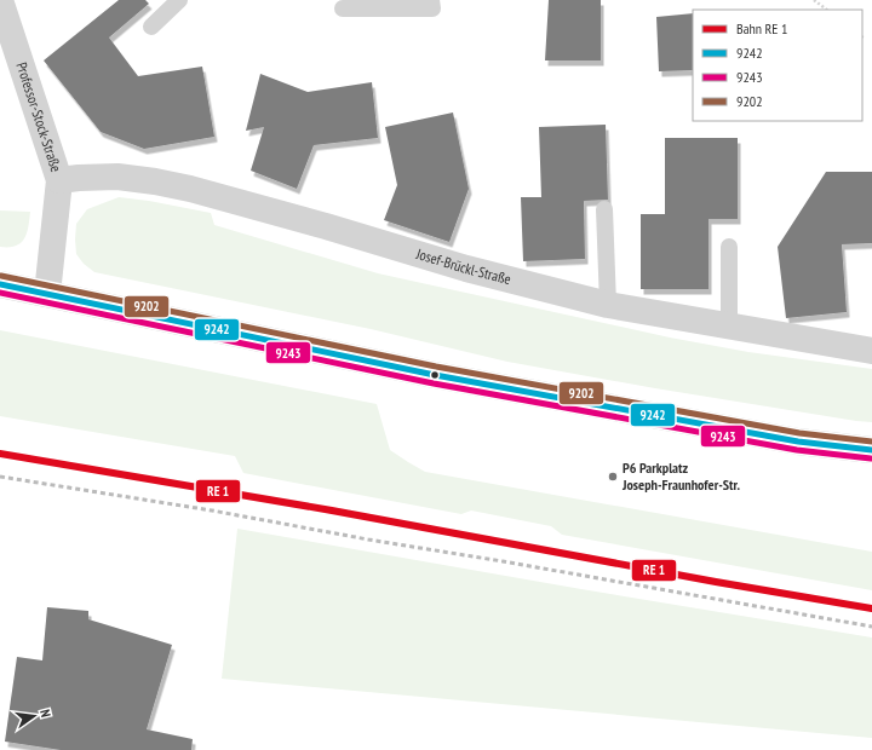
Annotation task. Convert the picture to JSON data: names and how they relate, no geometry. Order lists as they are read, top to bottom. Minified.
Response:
{"streets":{"street":["Professor-Stock-Straße","Josef-Brückl-Straße"]},"crossings":[["Professor-Stock-Straße","Josef-Brückl-Straße"]],"places":["P6 Parkplatz Joseph-Fraunhofer-Str."],"lines":["transit line 9202","transit line 9242","transit line 9243"],"legend":["Bahn RE 1","9242","9243","9202"],"north":"right"}
